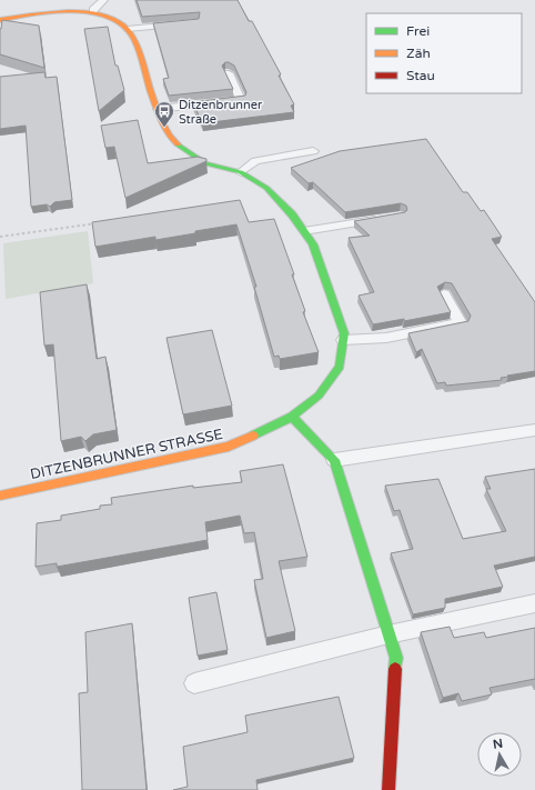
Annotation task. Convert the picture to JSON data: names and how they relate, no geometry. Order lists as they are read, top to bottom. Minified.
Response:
{"streets":{"street":["DITZENBRUNNER STRASSE"]},"places":{"bus stop":["Ditzenbrunner Straße"]},"legend":["Frei","Zäh","Stau"],"north":"top"}
